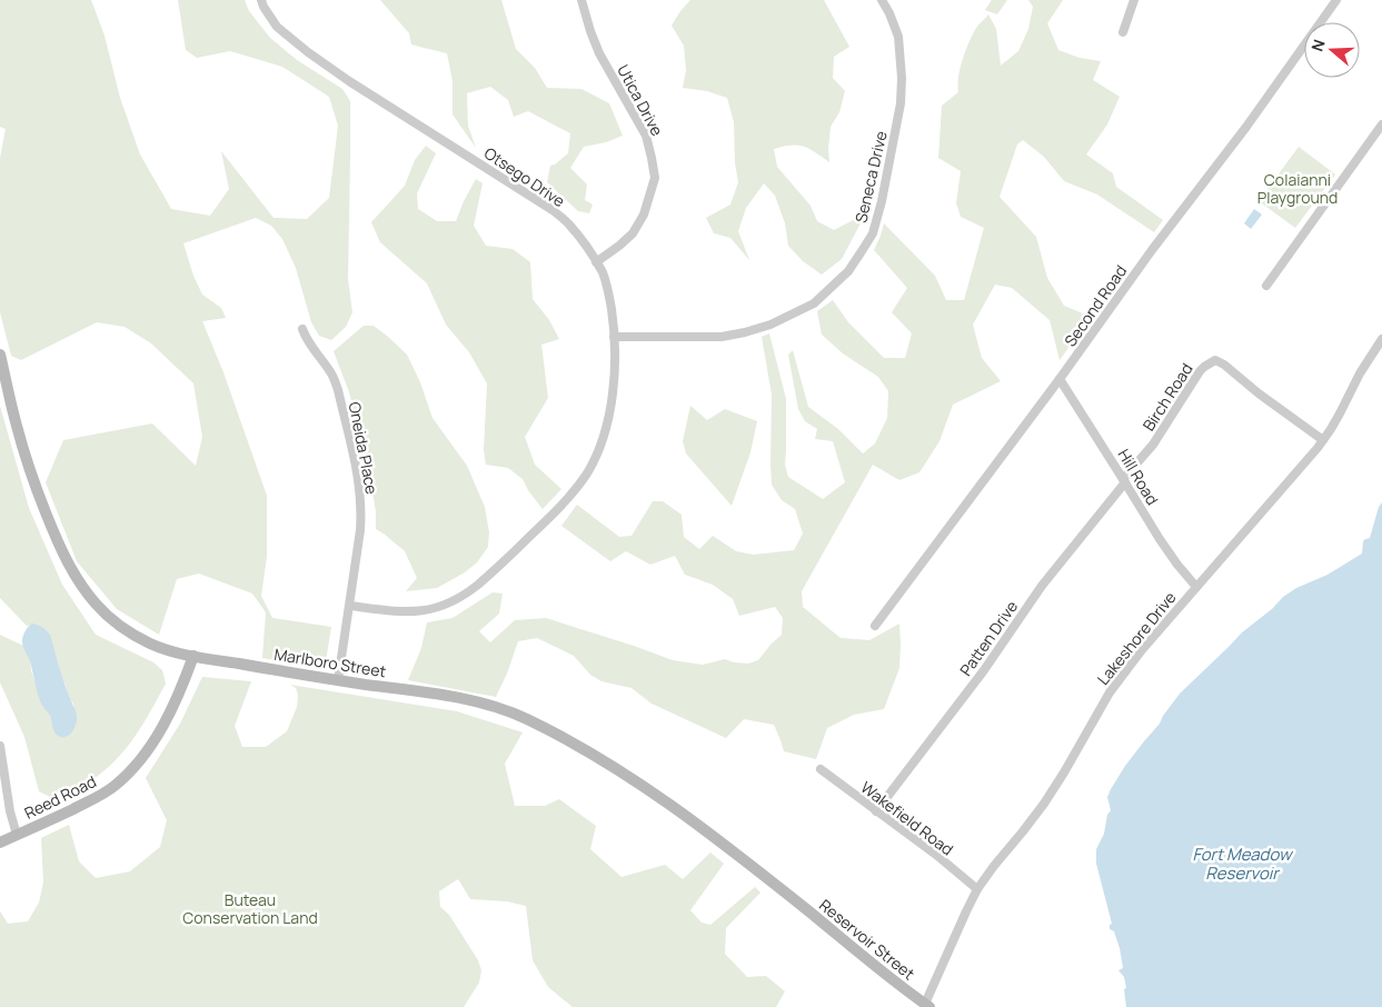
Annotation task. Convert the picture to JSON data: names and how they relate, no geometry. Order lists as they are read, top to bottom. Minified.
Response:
{"streets":{"street":["Utica Drive","Otsego Drive","Seneca Drive","Second Road","Birch Road","Oneida Place","Hill Road","Patten Drive","Lakeshore Drive","Marlboro Street","Reed Road","Wakefield Road","Reservoir Street"]},"crossings":[["Utica Drive","Otsego Drive"],["Otsego Drive","Seneca Drive"],["Otsego Drive","Oneida Place"],["Second Road","Hill Road"],["Birch Road","Hill Road"],["Birch Road","Patten Drive"],["Birch Road","Lakeshore Drive"],["Oneida Place","Marlboro Street"],["Hill Road","Patten Drive"],["Hill Road","Lakeshore Drive"],["Patten Drive","Wakefield Road"],["Lakeshore Drive","Wakefield Road"],["Lakeshore Drive","Reservoir Street"],["Marlboro Street","Reed Road"],["Marlboro Street","Reservoir Street"]],"water":["Fort Meadow Reservoir"],"parks":["Colaianni Playground","Buteau Conservation Land"],"north":"left"}
